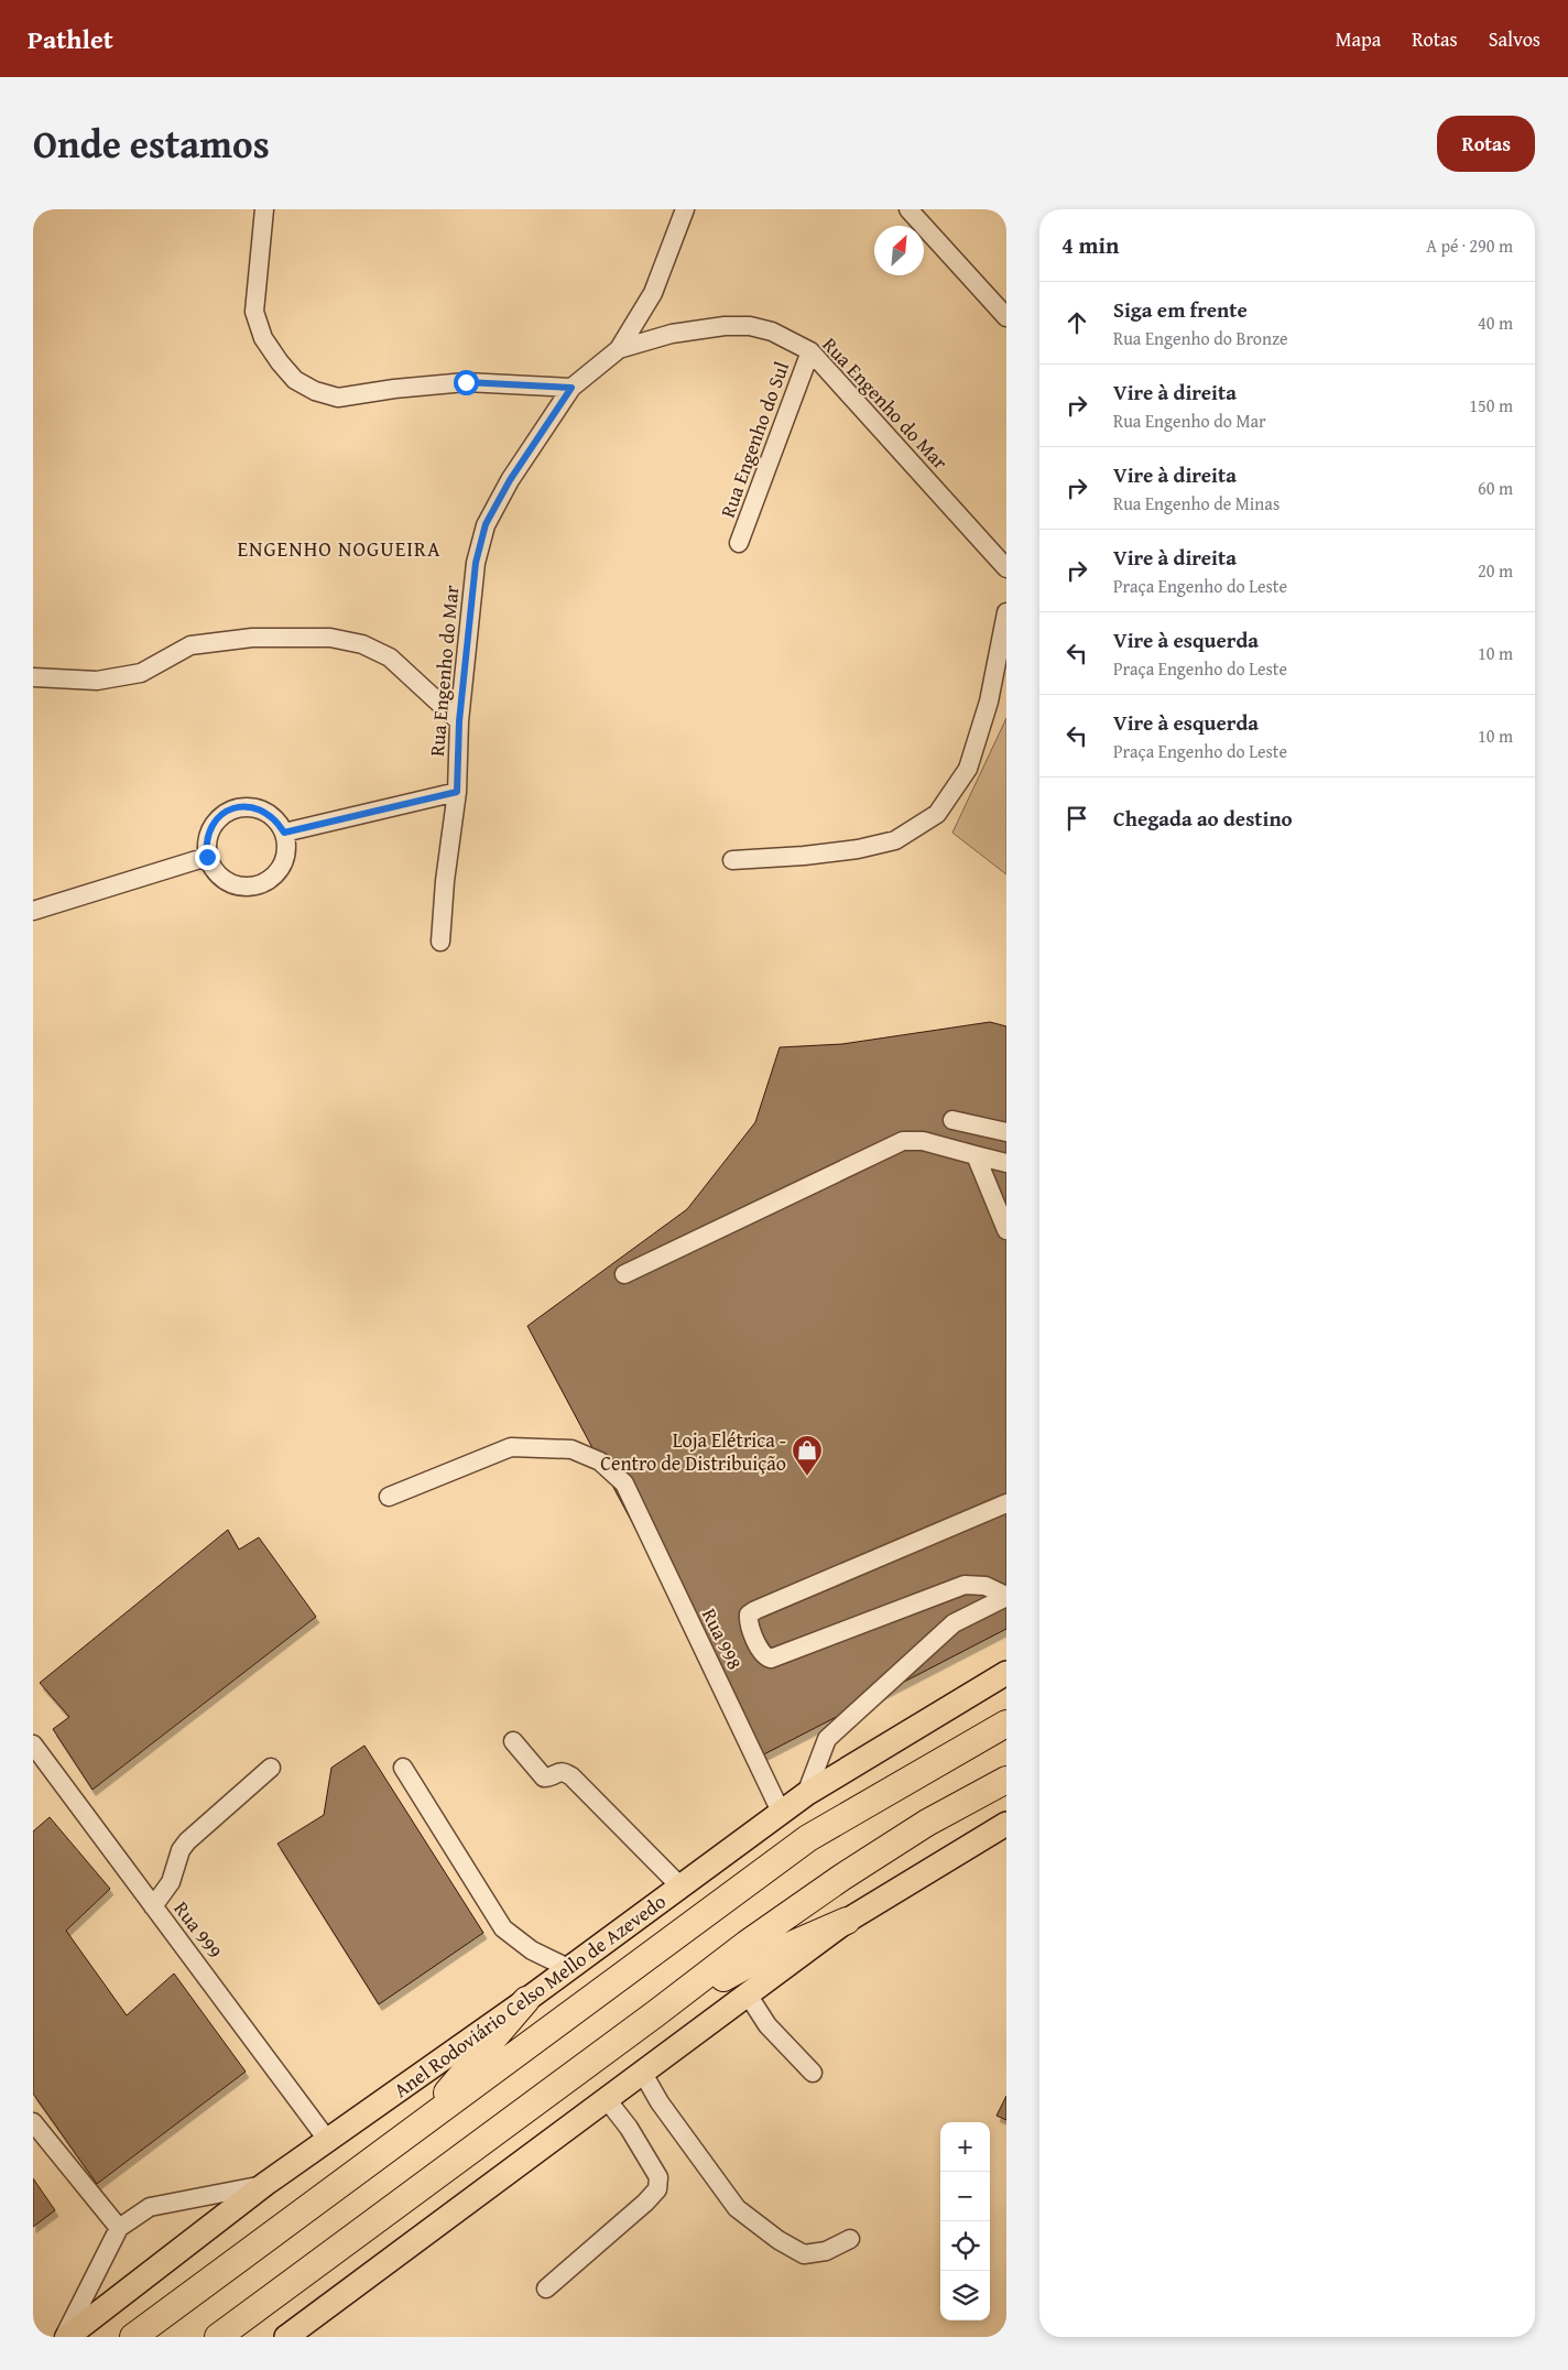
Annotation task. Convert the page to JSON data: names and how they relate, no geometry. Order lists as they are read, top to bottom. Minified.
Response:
{"streets":{"highway":["Anel Rodoviário Celso Mello de Azevedo"],"street":["Rua Engenho do Mar","Rua Engenho do Sul","Rua 998","Rua 999"]},"crossings":[["Rua Engenho do Mar","Rua Engenho do Sul"],["Rua 998","Anel Rodoviário Celso Mello de Azevedo"],["Rua 999","Anel Rodoviário Celso Mello de Azevedo"]],"districts":["ENGENHO NOGUEIRA"],"places":{"shop":["Loja Elétrica - Centro de Distribuição"]},"north":"top right","page":{"header":"Pathlet","nav":["Mapa","Rotas","Salvos"],"title":"Onde estamos","buttons":"Rotas","heading":["4 min","A pé · 290 m"],"list":[["Siga em frente","Rua Engenho do Bronze","40 m"],["Vire à direita","Rua Engenho do Mar","150 m"],["Vire à direita","Rua Engenho de Minas","60 m"],["Vire à direita","Praça Engenho do Leste","20 m"],["Vire à esquerda","Praça Engenho do Leste","10 m"],["Vire à esquerda","Praça Engenho do Leste","10 m"],"Chegada ao destino"],"map_buttons":["+","−"]}}
